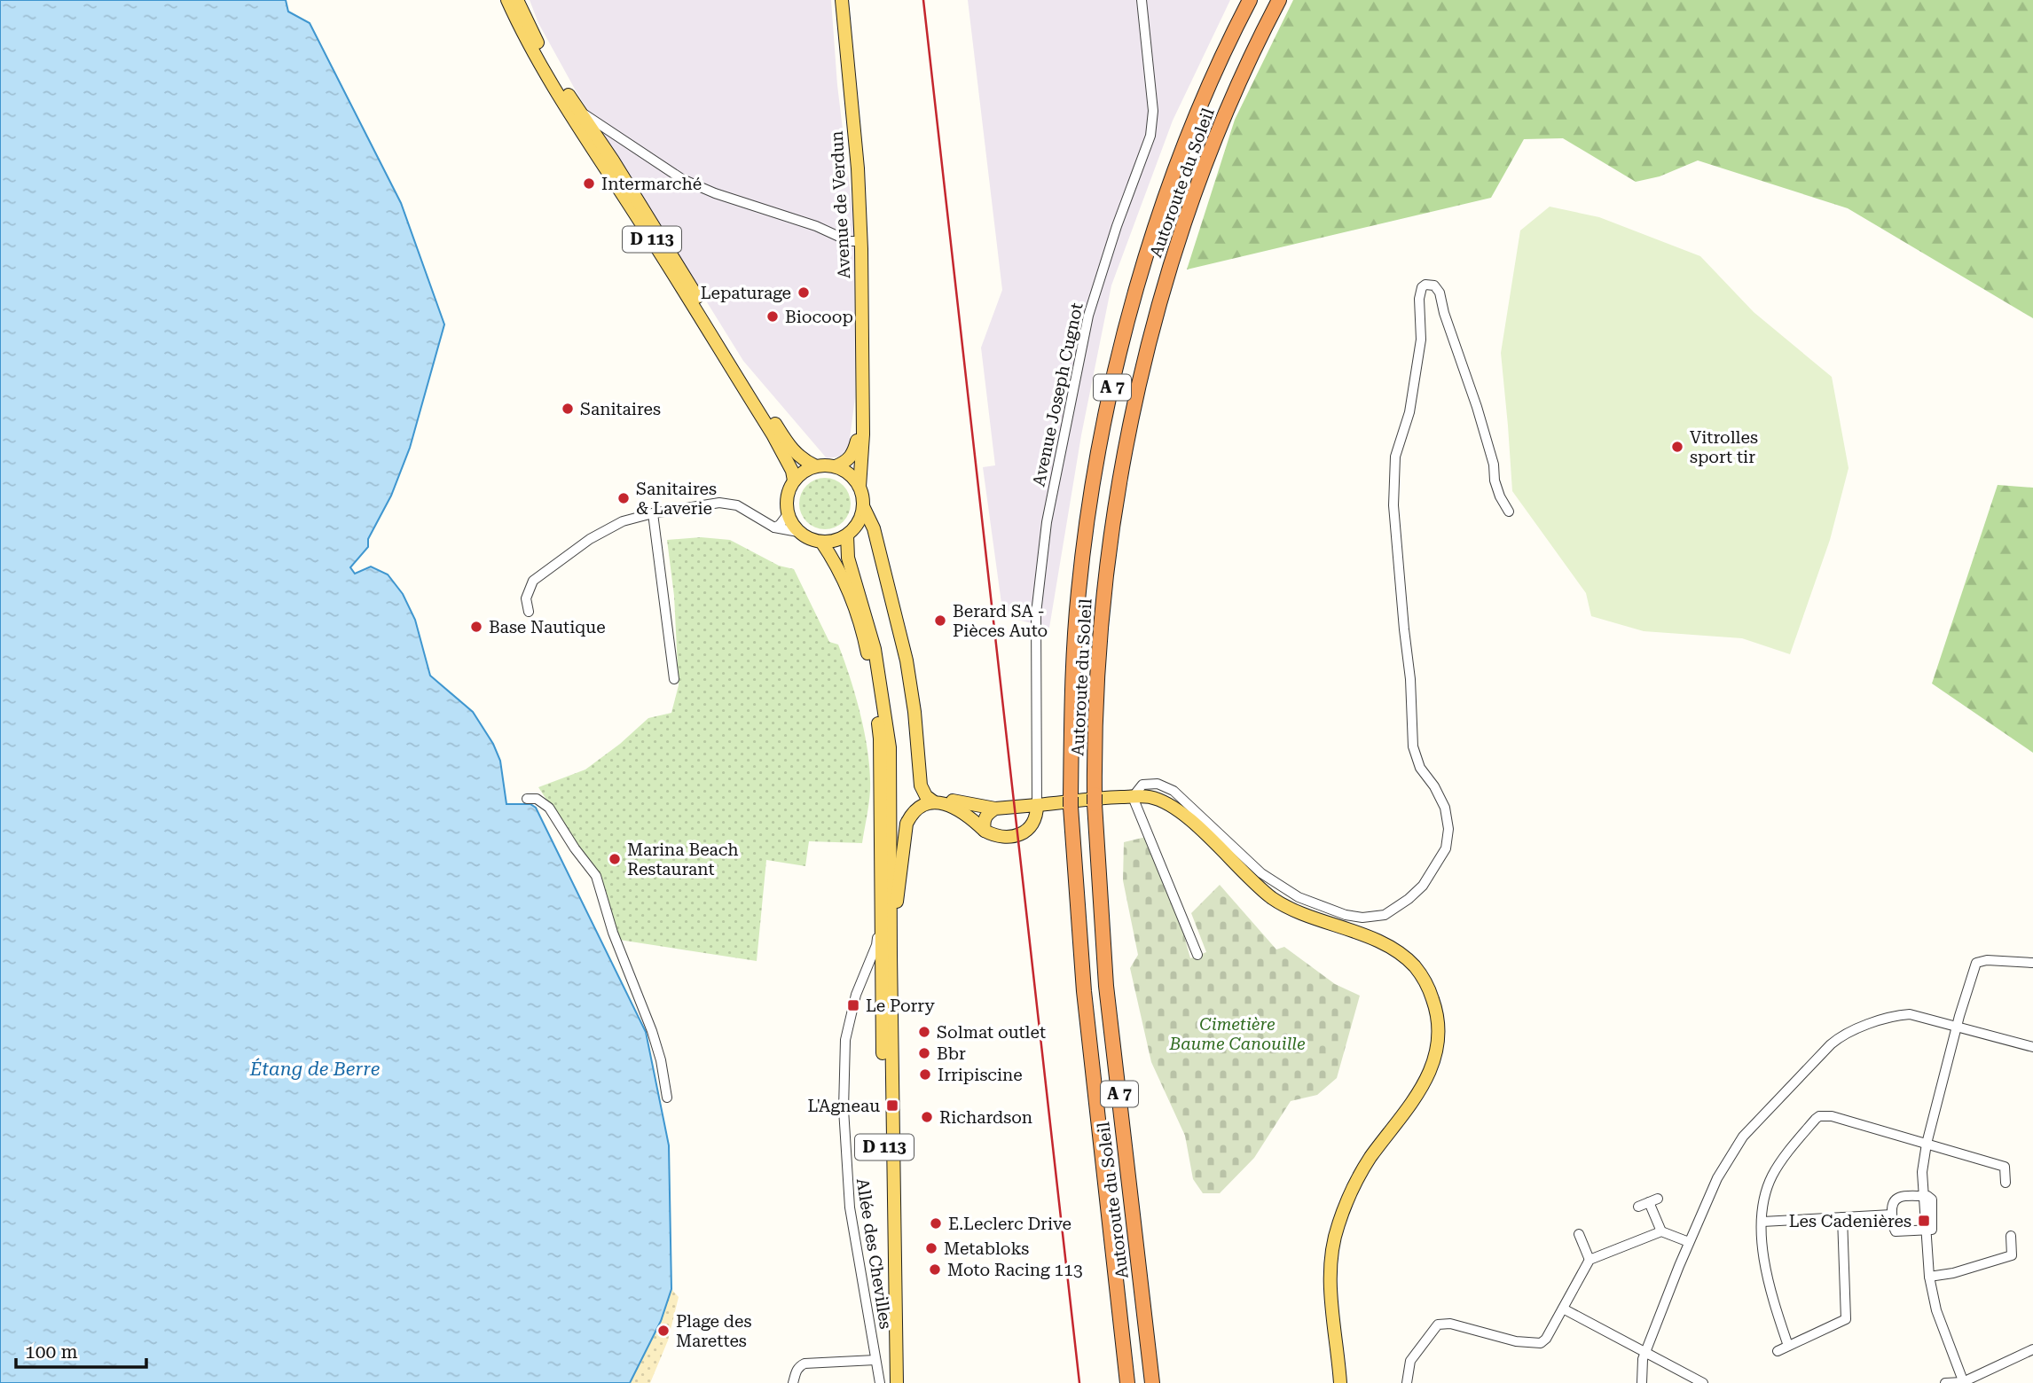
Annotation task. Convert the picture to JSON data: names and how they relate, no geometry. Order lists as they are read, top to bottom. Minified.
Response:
{"streets":{"highway":["Autoroute du Soleil","A 7"],"main road":["Avenue de Verdun","D 113"],"street":["Avenue Joseph Cugnot","Allée des Chevilles"]},"crossings":[["D 113","Allée des Chevilles"]],"water":["Étang de Berre"],"parks":["Cimetière Baume Canouille"],"places":{"other":["Intermarché","Lepaturage","Biocoop","Sanitaires","Vitrolles sport tir","Sanitaires & Laverie","Berard SA - Pièces Auto","Base Nautique","Marina Beach Restaurant","Solmat outlet","Bbr","Irripiscine","Richardson","E.Leclerc Drive","Metabloks","Moto Racing 113","Plage des Marettes"],"transit":["Le Porry","L'Agneau","Les Cadenières"]},"scale_bar":"100 m"}
